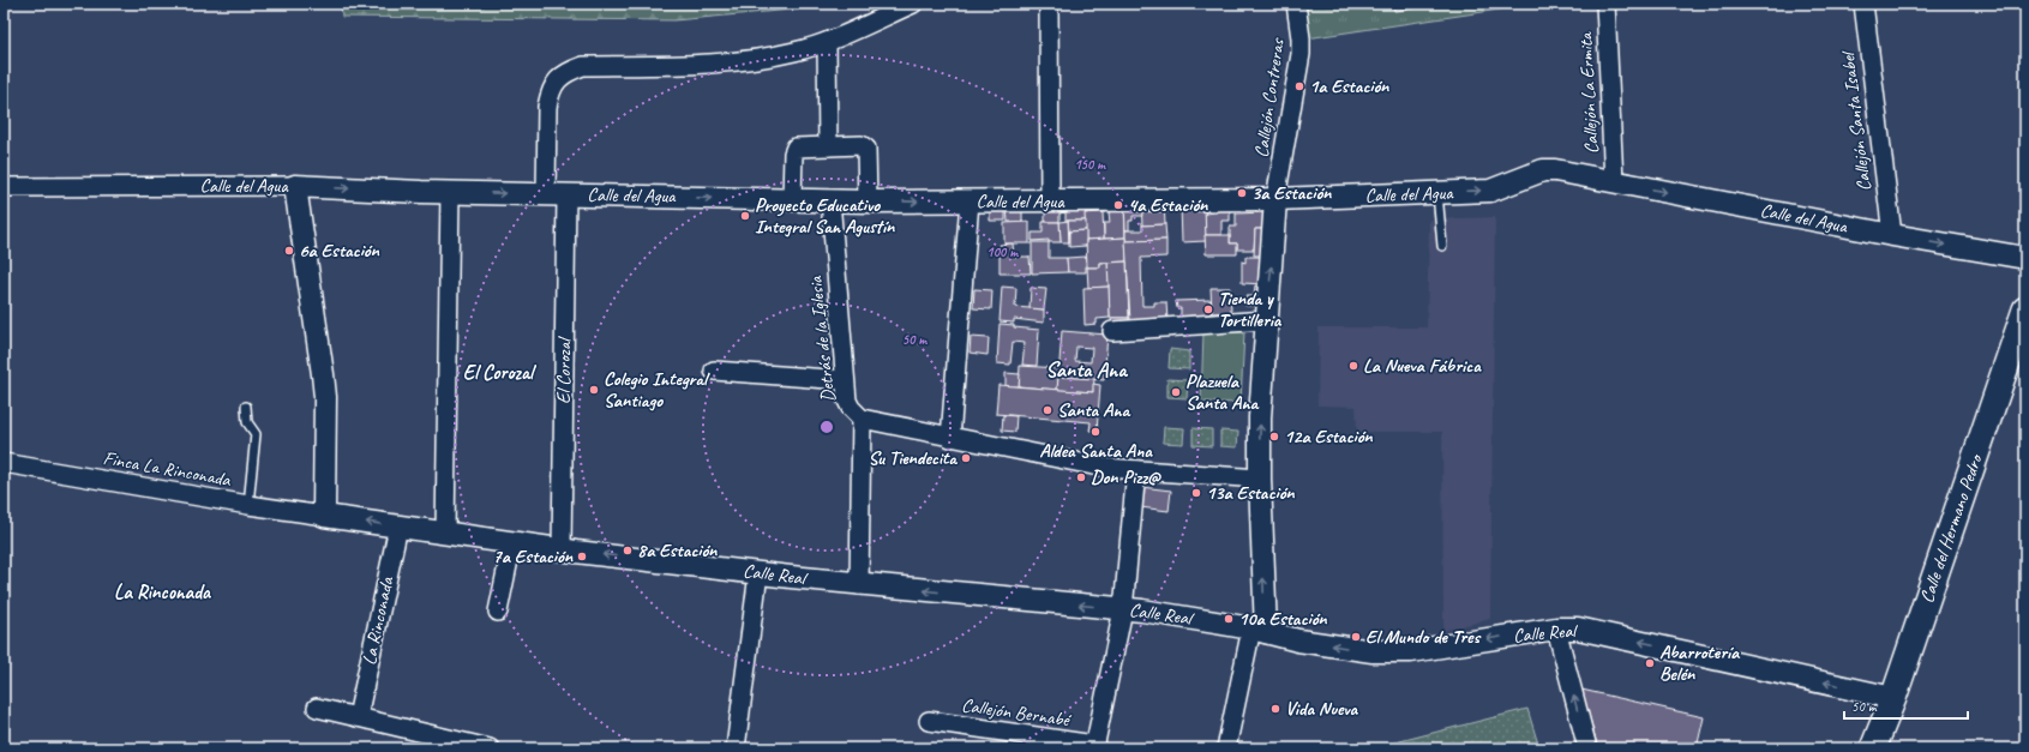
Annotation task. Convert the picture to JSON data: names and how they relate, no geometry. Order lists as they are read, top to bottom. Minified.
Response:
{"streets":{"main road":["Calle del Hermano Pedro"],"street":["Callejón La Ermita","Callejón Contreras","Callejón Santa Isabel","Calle del Agua","Detrás de la Iglesia","El Corozal","Finca La Rinconada","Calle Real","La Rinconada","Callejón Bernabé"]},"crossings":[["Callejón La Ermita","Calle del Agua"],["Callejón Contreras","Calle del Agua"],["Callejón Santa Isabel","Calle del Agua"],["Calle del Agua","Detrás de la Iglesia"],["Calle del Agua","El Corozal"],["Detrás de la Iglesia","Calle Real"],["El Corozal","Calle Real"],["Calle del Hermano Pedro","Calle Real"],["Calle Real","La Rinconada"],["Calle Real","Callejón Bernabé"]],"one_way":["Calle del Agua","Calle Real"],"districts":["Santa Ana","El Corozal","La Rinconada"],"places":["1a Estación","3a Estación","4a Estación","Proyecto Educativo Integral San Agustín","6a Estación","Tienda y Tortilleria","La Nueva Fábrica","Colegio Integral Santiago","Plazuela Santa Ana","Santa Ana","Aldea Santa Ana","12a Estación","Su Tiendecita","Don Pizz@","13a Estación","8a Estación","7a Estación","10a Estación","El Mundo de Tres","Abarrotería Belén","Vida Nueva"],"scale_bar":"50 m","rings":["150 m","100 m","50 m"]}
